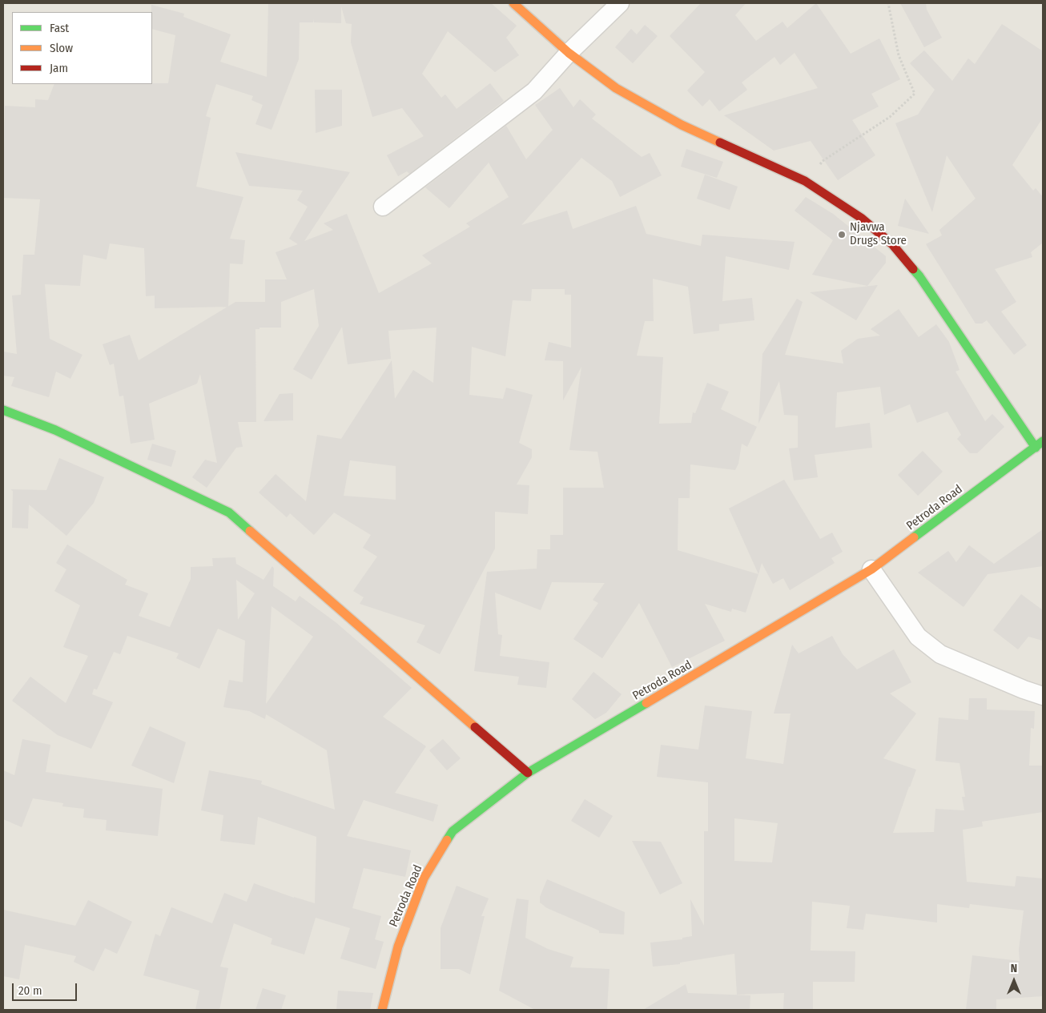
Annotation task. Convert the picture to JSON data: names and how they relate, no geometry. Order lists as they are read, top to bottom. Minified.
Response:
{"streets":{"street":["Petroda Road"]},"places":["Njavwa Drugs Store"],"legend":["Fast","Slow","Jam"],"scale_bar":"20 m","north":"top"}
